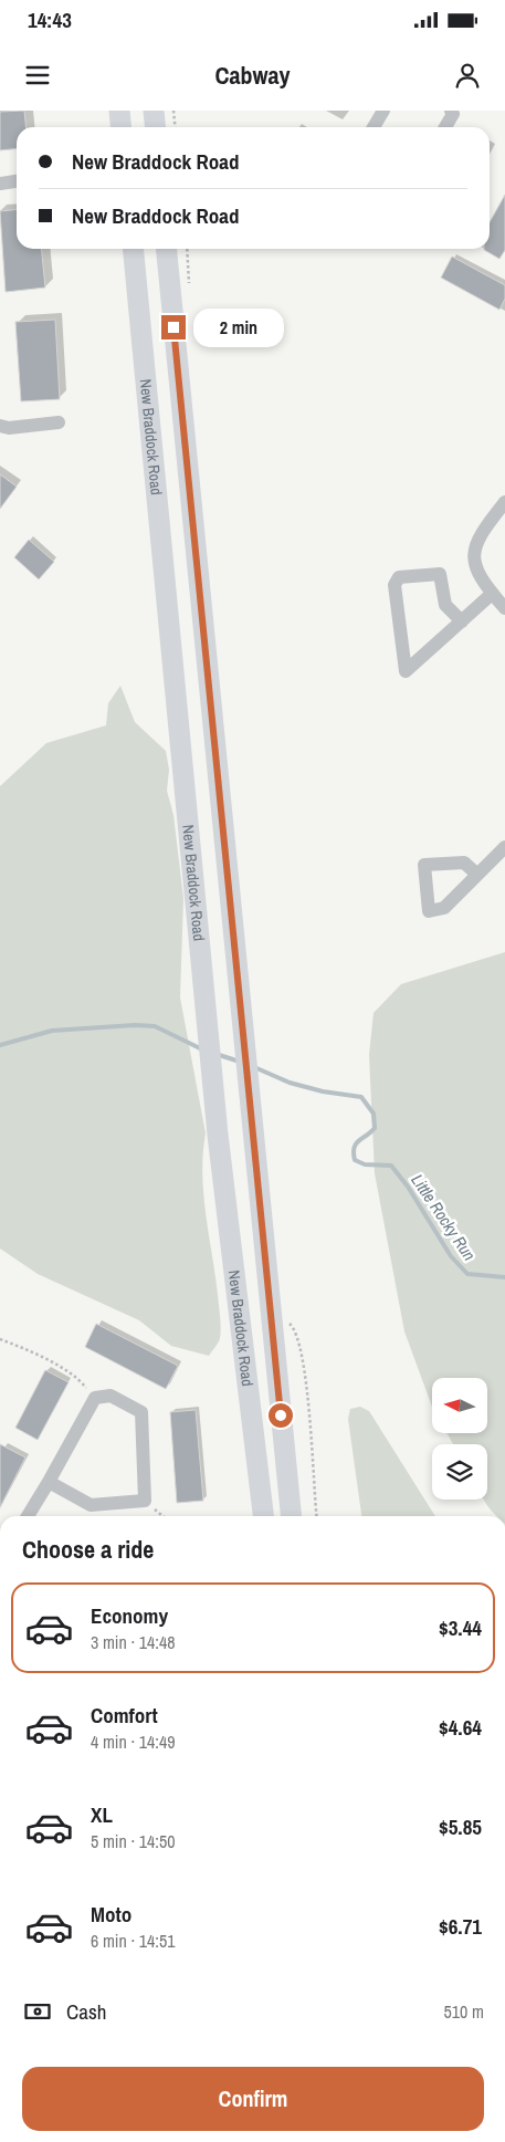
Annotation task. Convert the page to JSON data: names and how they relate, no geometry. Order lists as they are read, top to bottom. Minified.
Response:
{"streets":{"main road":["New Braddock Road"]},"water":["Little Rocky Run"],"north":"left","page":{"status":"14:43","header":"Cabway","banner":["New Braddock Road","New Braddock Road"],"bubble":"2 min","heading":"Choose a ride","list":[{"name":"Economy","note":"3 min · 14:48","value":"$3.44"},{"name":"Comfort","note":"4 min · 14:49","value":"$4.64"},{"name":"XL","note":"5 min · 14:50","value":"$5.85"},{"name":"Moto","note":"6 min · 14:51","value":"$6.71"}],"pay":["Cash","510 m"],"buttons":"Confirm"}}
